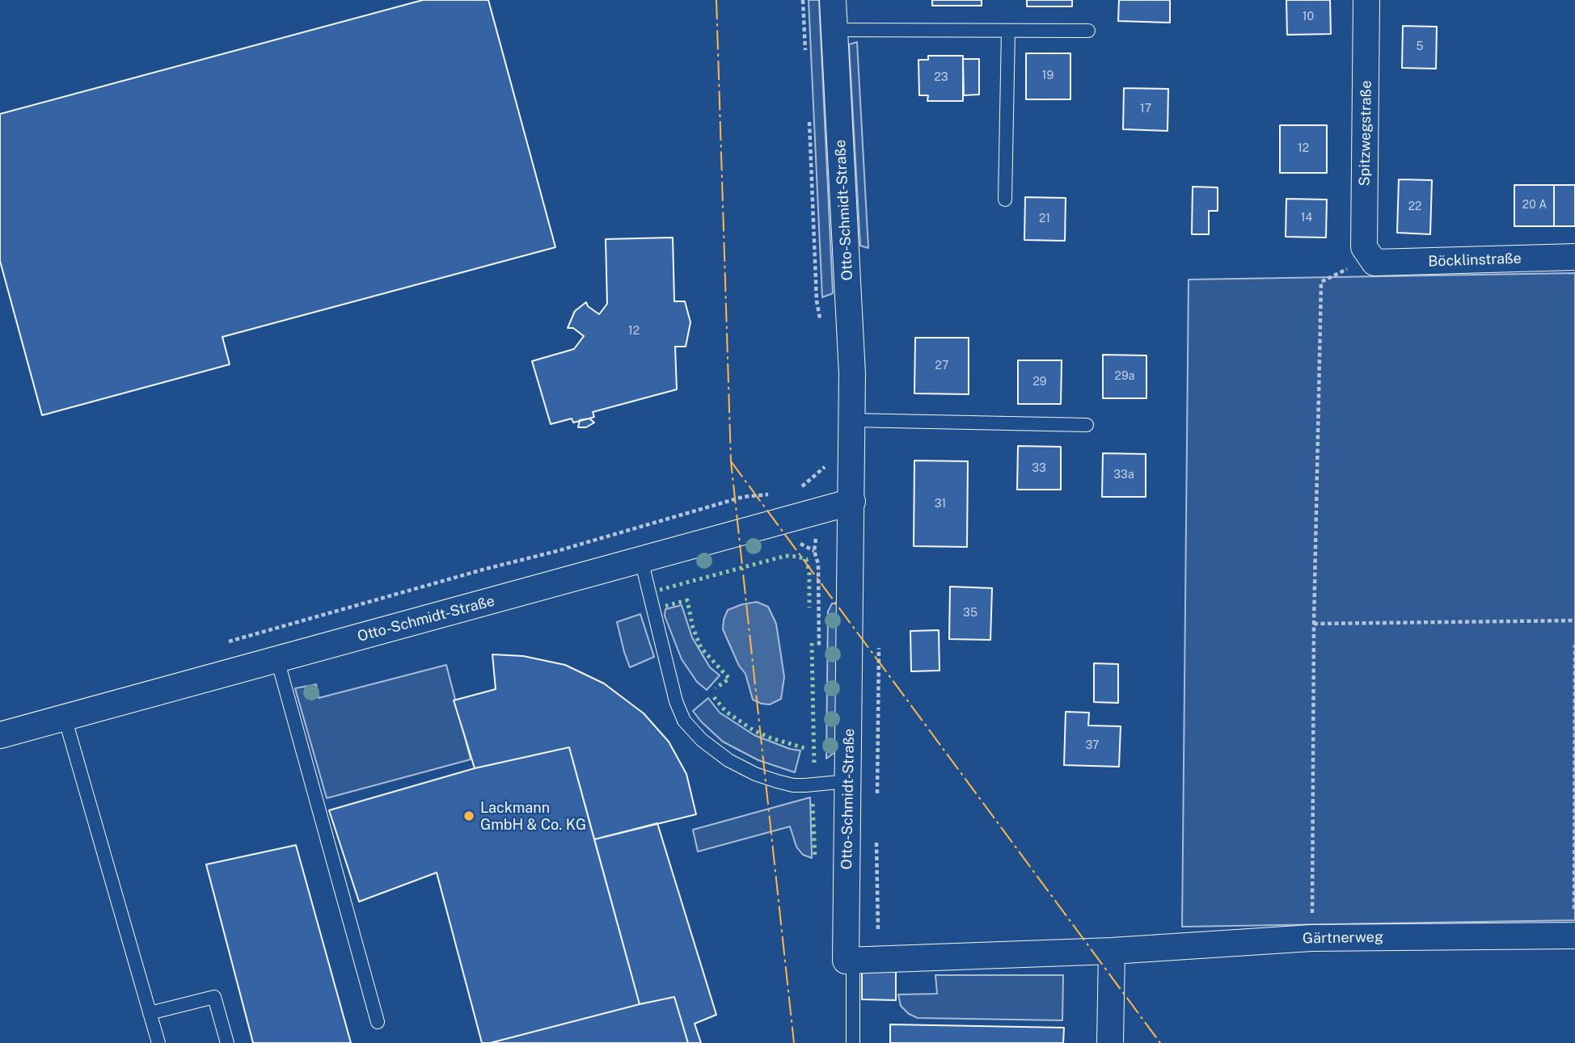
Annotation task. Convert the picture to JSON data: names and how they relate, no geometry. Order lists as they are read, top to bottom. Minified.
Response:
{"streets":{"street":["Spitzwegstraße","Otto-Schmidt-Straße","Böcklinstraße","Gärtnerweg"]},"crossings":[["Spitzwegstraße","Böcklinstraße"],["Otto-Schmidt-Straße","Gärtnerweg"]],"places":["Lackmann GmbH & Co. KG"],"house_numbers":["10","5","19","23","17","12","20 A","22","14","21","12","27","29a","29","33","33a","31","35","37"]}
